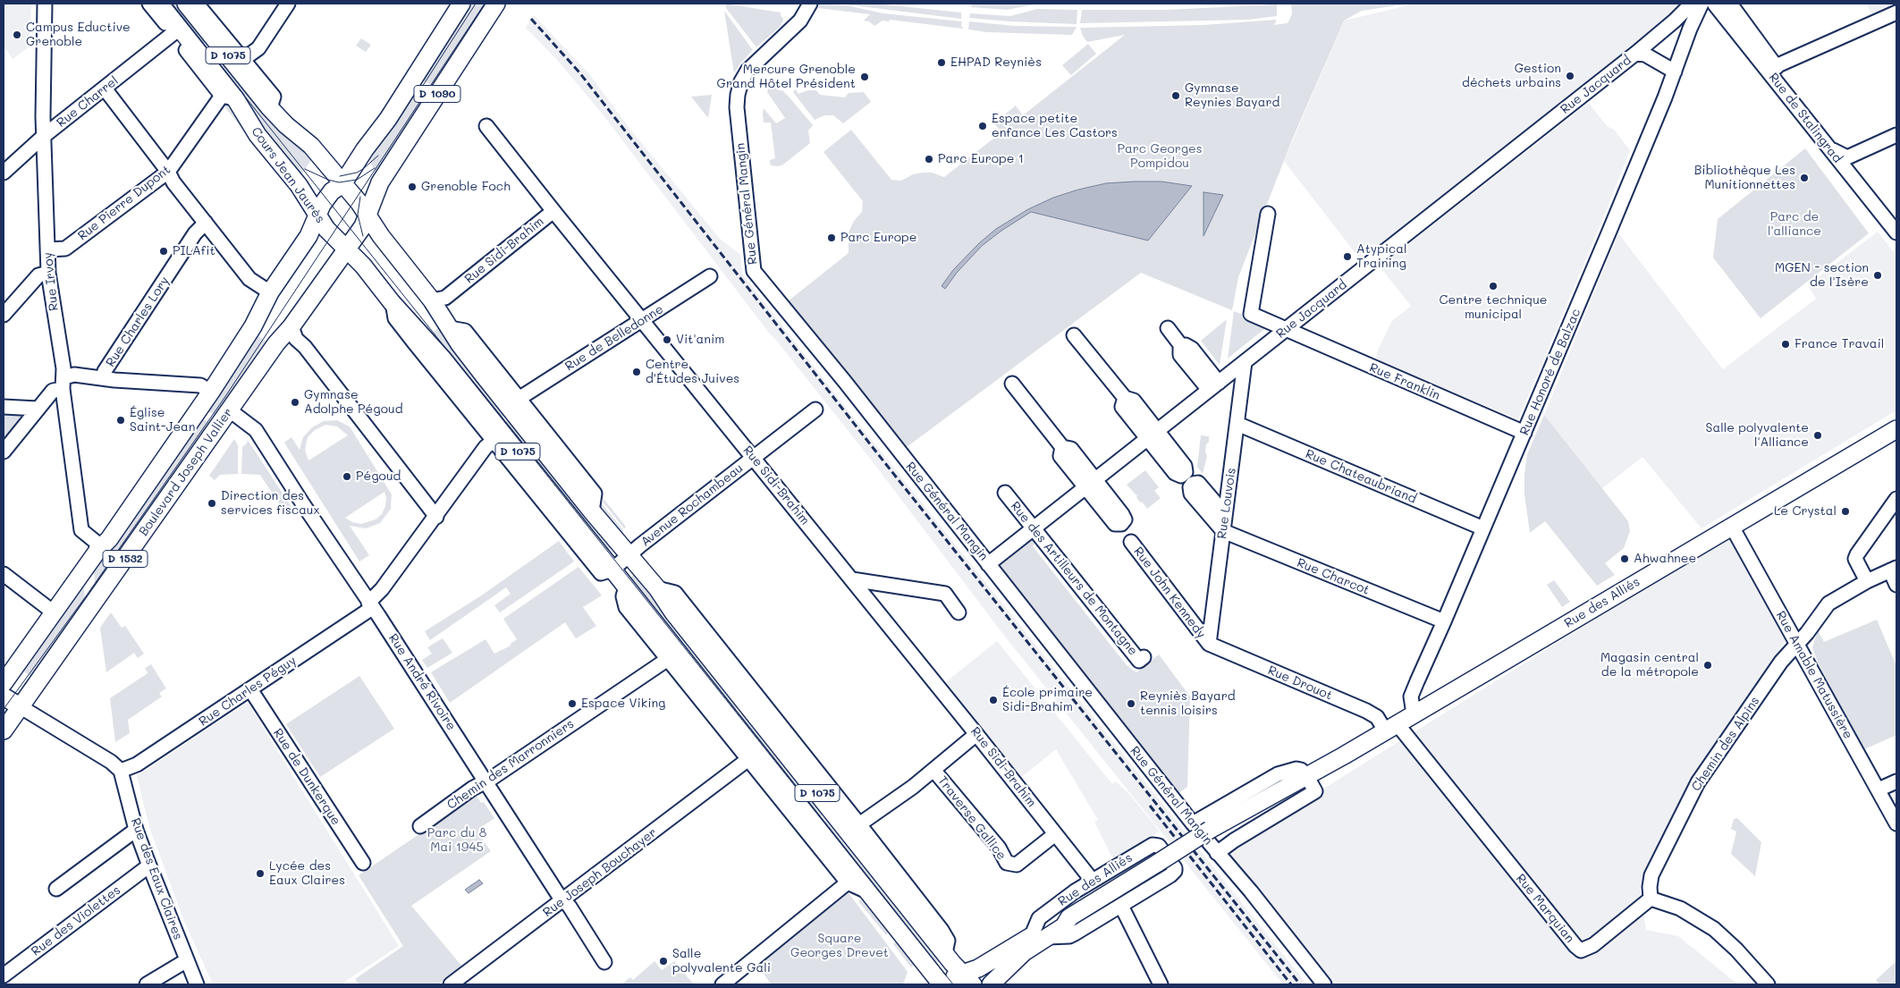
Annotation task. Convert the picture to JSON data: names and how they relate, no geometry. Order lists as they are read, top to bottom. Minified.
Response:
{"streets":{"main road":["D 1075","D 1090","Cours Jean Jaurès","Boulevard Joseph Vallier","D 1532","Rue des Alliés"],"street":["Rue Jacquard","Rue Charrel","Rue de Stalingrad","Rue Pierre Dupont","Rue Général Mangin","Rue Sidi-Brahim","Rue Irvoy","Rue Charles Lory","Rue de Belledonne","Rue Honoré de Balzac","Rue Franklin","Rue Chateaubriand","Rue Louvois","Avenue Rochambeau","Rue Charcot","Rue des Artilleurs de Montagne","Rue John Kennedy","Rue Amable Matussière","Rue André Rivoire","Rue Drouot","Rue Charles Péguy","Chemin des Alpins","Chemin des Marronniers","Rue de Dunkerque","Traverse Gallice","Rue Joseph Bouchayer","Rue des Eaux Claires","Rue Marquian","Rue des Violettes"]},"crossings":[["D 1075","D 1090"],["D 1075","Cours Jean Jaurès"],["D 1075","Rue Sidi-Brahim"],["D 1075","Boulevard Joseph Vallier"],["D 1075","Avenue Rochambeau"],["D 1075","Rue des Alliés"],["Rue Jacquard","Rue Général Mangin"],["Rue Jacquard","Rue Honoré de Balzac"],["Rue Jacquard","Rue Franklin"],["Rue Jacquard","Rue Louvois"],["Rue Jacquard","Rue des Artilleurs de Montagne"],["D 1090","Boulevard Joseph Vallier"],["Rue Charrel","Cours Jean Jaurès"],["Rue Charrel","Rue Irvoy"],["Cours Jean Jaurès","Rue Pierre Dupont"],["Cours Jean Jaurès","Boulevard Joseph Vallier"],["Rue Pierre Dupont","Rue Irvoy"],["Rue Sidi-Brahim","Rue de Belledonne"],["Rue Sidi-Brahim","Avenue Rochambeau"],["Rue Sidi-Brahim","Rue des Alliés"],["Rue Sidi-Brahim","Traverse Gallice"],["Rue Irvoy","Boulevard Joseph Vallier"],["Rue Honoré de Balzac","Rue Franklin"],["Rue Honoré de Balzac","Rue Chateaubriand"],["Rue Honoré de Balzac","Rue Charcot"],["Rue Honoré de Balzac","Rue des Alliés"],["Boulevard Joseph Vallier","Rue André Rivoire"],["Rue Chateaubriand","Rue Louvois"],["Rue Louvois","Rue Charcot"],["Rue Louvois","Rue John Kennedy"],["Rue Louvois","Rue Drouot"],["Rue John Kennedy","Rue Drouot"],["Rue des Alliés","Rue Amable Matussière"],["Rue des Alliés","Rue Drouot"],["Rue des Alliés","Rue Marquian"],["Rue Amable Matussière","Chemin des Alpins"],["Rue André Rivoire","Rue Charles Péguy"],["Rue André Rivoire","Chemin des Marronniers"],["Rue André Rivoire","Rue Joseph Bouchayer"],["Rue Drouot","Rue Marquian"],["Rue Charles Péguy","Rue de Dunkerque"],["Rue Charles Péguy","Rue des Eaux Claires"],["Chemin des Alpins","Rue Marquian"],["Rue des Eaux Claires","Rue des Violettes"]],"parks":["Parc Georges Pompidou","Parc de l'alliance","Parc du 8 Mai 1945","Square Georges Drevet"],"places":["Campus Eductive Grenoble","EHPAD Reyniès","Gestion déchets urbains","Mercure Grenoble Grand Hôtel Président","Gymnase Reynies Bayard","Espace petite enfance Les Castors","Parc Europe 1","Bibliothèque Les Munitionnettes","Grenoble Foch","Parc Europe","PILAfit","Atypical Training","MGEN - section de l'Isère","Centre technique municipal","Vit'anim","France Travail","Centre d'Études Juives","Gymnase Adolphe Pégoud","Église Saint-Jean","Salle polyvalente l'Alliance","Pégoud","Direction des services fiscaux","Le Crystal","Ahwahnee","Magasin central de la métropole","École primaire Sidi-Brahim","Espace Viking","Reyniès Bayard tennis loisirs","Lycée des Eaux Claires","Salle polyvalente Gali"]}
